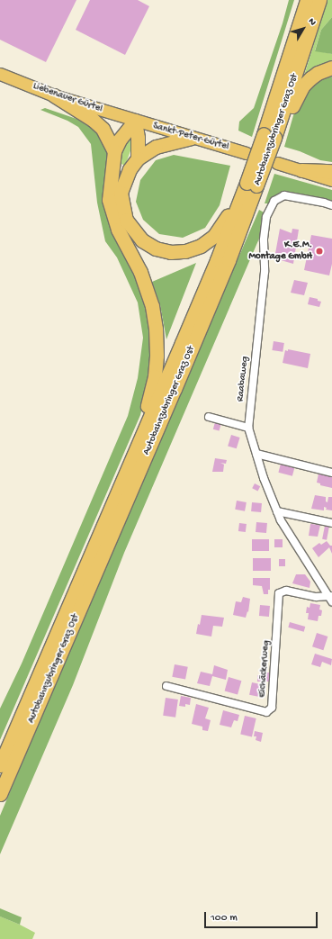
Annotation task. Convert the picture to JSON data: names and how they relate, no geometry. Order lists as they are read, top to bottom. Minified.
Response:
{"streets":{"highway":["Autobahnzubringer Graz Ost"],"main road":["Liebenauer Gürtel","Sankt-Peter-Gürtel"],"street":["Raabaweg","Eichäckerweg"]},"crossings":[["Liebenauer Gürtel","Sankt-Peter-Gürtel"],["Raabaweg","Eichäckerweg"]],"places":["K.E.M. Montage GmbH"],"scale_bar":"100 m","north":"top right"}
